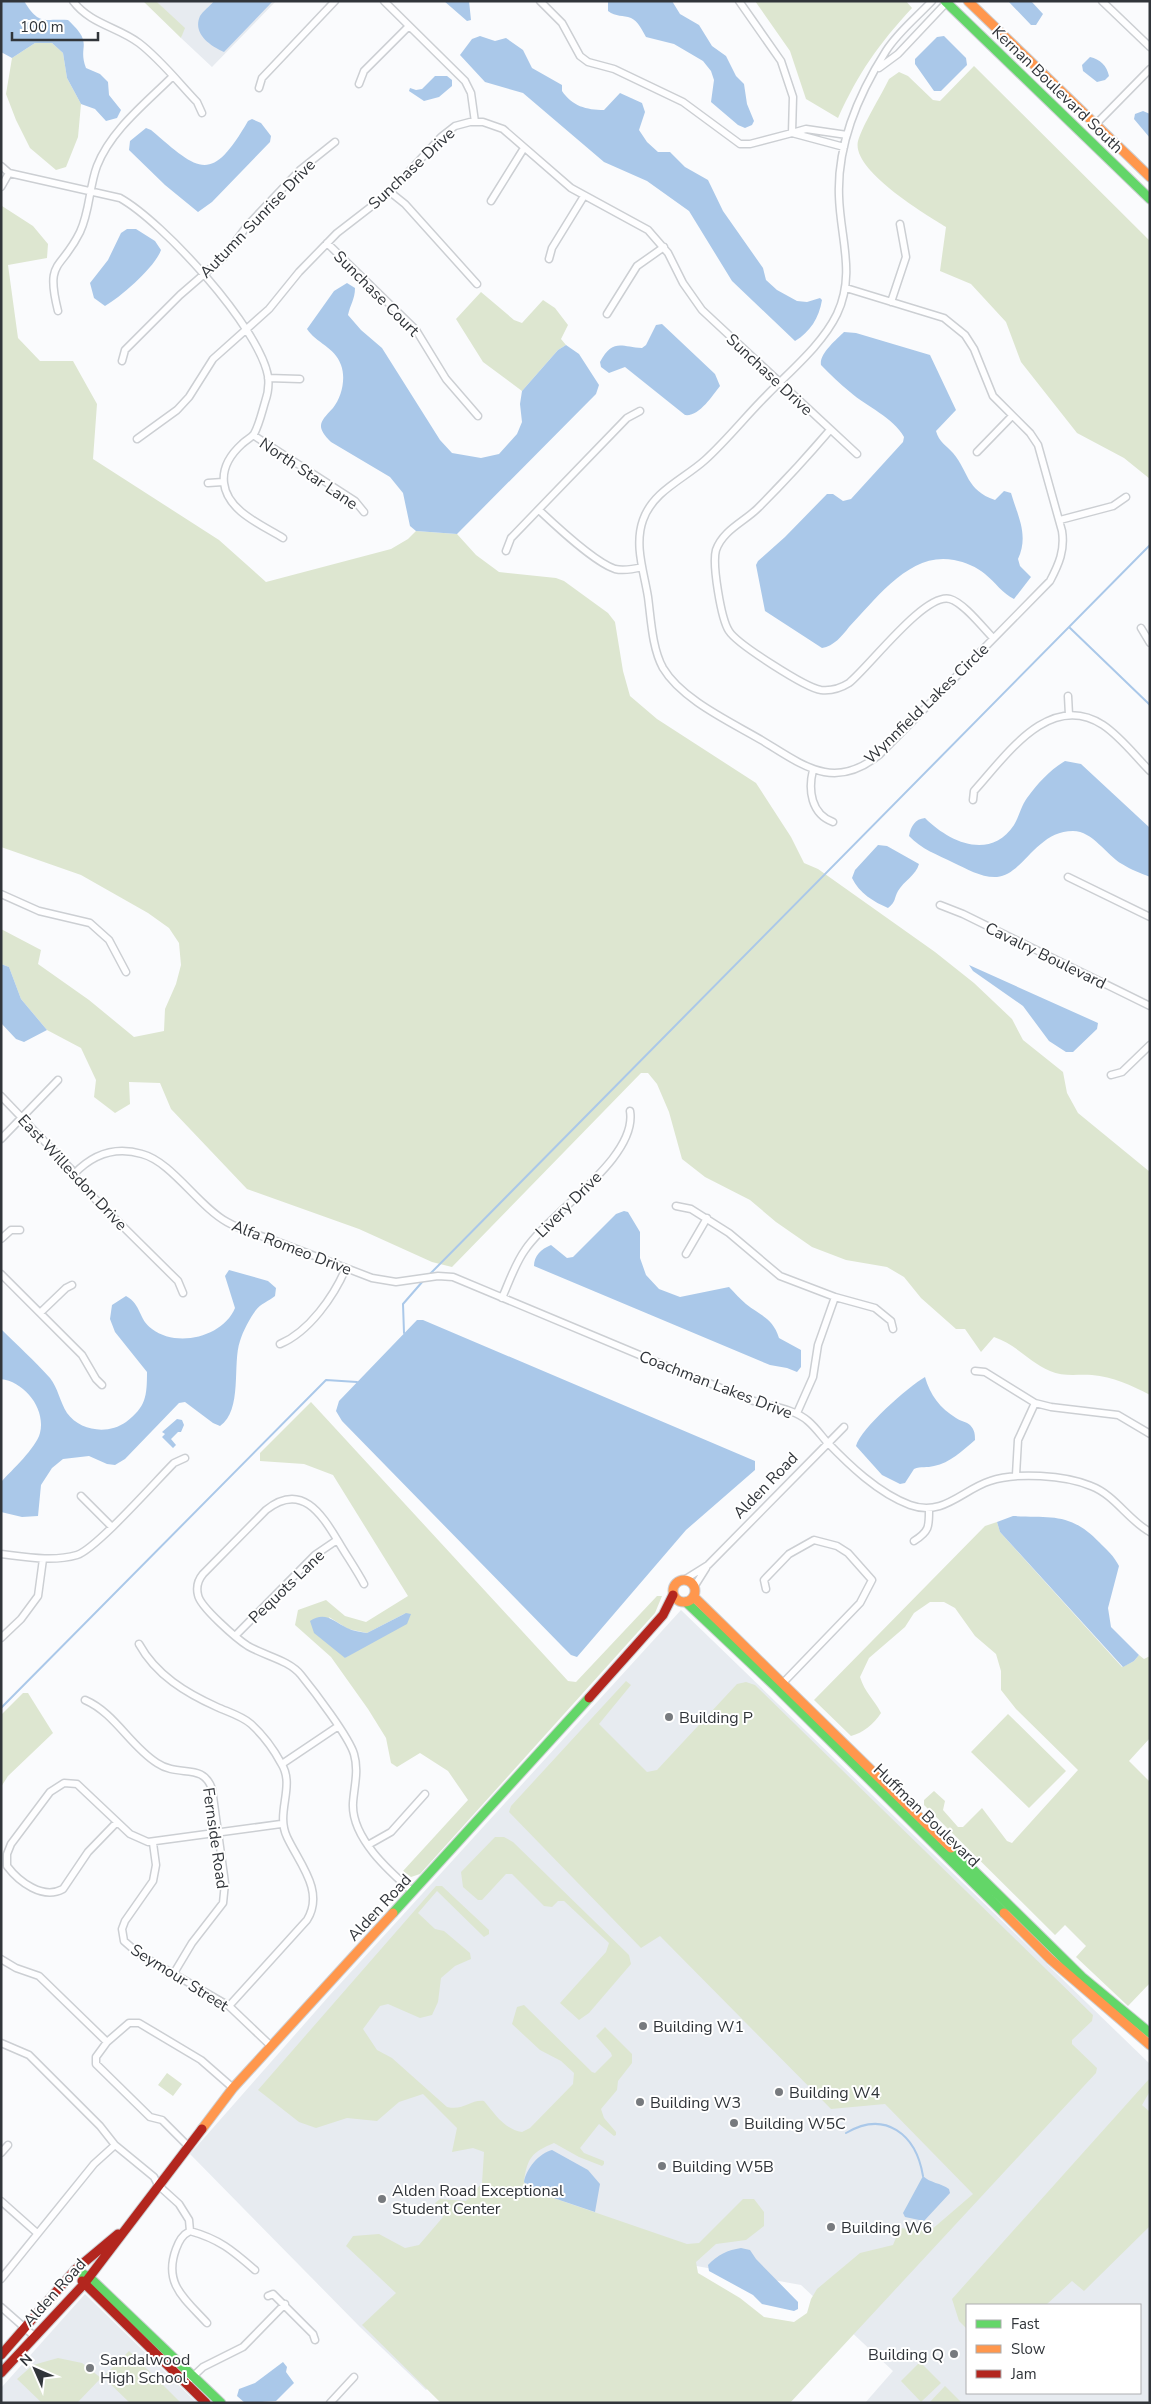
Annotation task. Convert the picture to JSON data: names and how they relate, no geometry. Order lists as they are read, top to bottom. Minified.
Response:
{"streets":{"street":["Kernan Boulevard South","Sunchase Drive","Autumn Sunrise Drive","Sunchase Court","North Star Lane","Wynnfield Lakes Circle","Cavalry Boulevard","East Willesdon Drive","Livery Drive","Alfa Romeo Drive","Coachman Lakes Drive","Alden Road","Pequots Lane","Huffman Boulevard","Fernside Road","Seymour Street"]},"crossings":[["Sunchase Drive","Sunchase Court"],["Sunchase Drive","Wynnfield Lakes Circle"],["East Willesdon Drive","Alfa Romeo Drive"],["Livery Drive","Coachman Lakes Drive"],["Alfa Romeo Drive","Coachman Lakes Drive"],["Coachman Lakes Drive","Alden Road"],["Alden Road","Huffman Boulevard"],["Alden Road","Seymour Street"],["Fernside Road","Seymour Street"]],"places":["Building P","Building W1","Building W4","Building W3","Building W5C","Building W5B","Alden Road Exceptional Student Center","Building W6","Building Q","Sandalwood High School"],"legend":["Fast","Slow","Jam"],"scale_bar":"100 m","north":"top left"}
